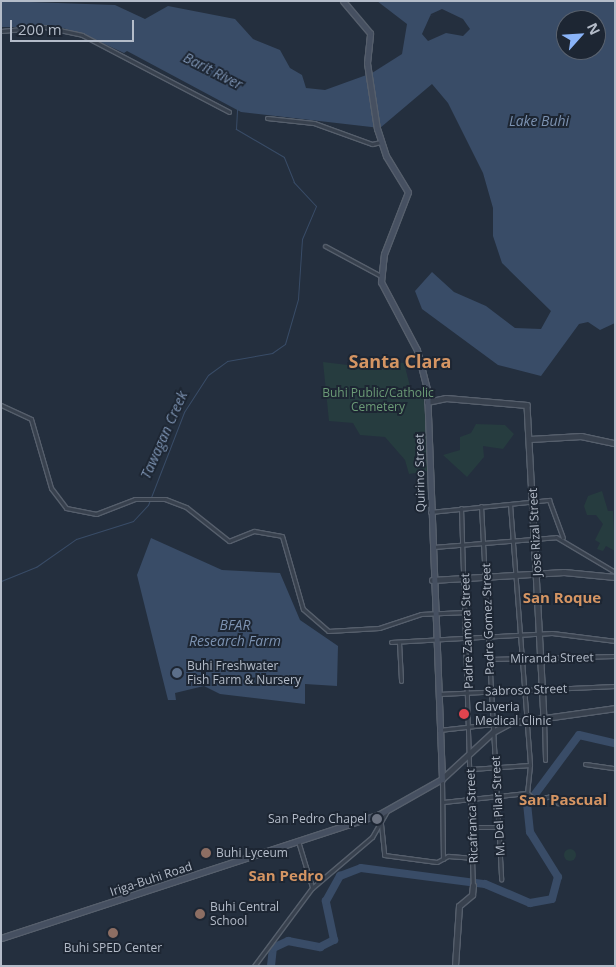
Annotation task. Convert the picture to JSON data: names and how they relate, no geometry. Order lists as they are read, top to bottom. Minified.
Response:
{"streets":{"main road":["Quirino Street","Iriga-Buhi Road"],"street":["Jose Rizal Street","Padre Gomez Street","Padre Zamora Street","Miranda Street","Sabroso Street","M. Del Pilar Street","Ricafranca Street"]},"crossings":[["Quirino Street","Jose Rizal Street"],["Quirino Street","Sabroso Street"],["Quirino Street","Iriga-Buhi Road"],["Jose Rizal Street","Miranda Street"],["Jose Rizal Street","Sabroso Street"],["Padre Gomez Street","Miranda Street"],["Padre Gomez Street","Sabroso Street"],["Padre Gomez Street","M. Del Pilar Street"],["Padre Zamora Street","Sabroso Street"],["Padre Zamora Street","Ricafranca Street"]],"districts":["Santa Clara","San Roque","San Pascual","San Pedro"],"water":["Barit River","Lake Buhi","Tawagan Creek","BFAR Research Farm"],"parks":["Buhi Public/Catholic Cemetery"],"places":["Buhi Freshwater Fish Farm & Nursery","Claveria Medical Clinic","San Pedro Chapel","Buhi Lyceum","Buhi Central School","Buhi SPED Center"],"scale_bar":"200 m","north":"top right"}
